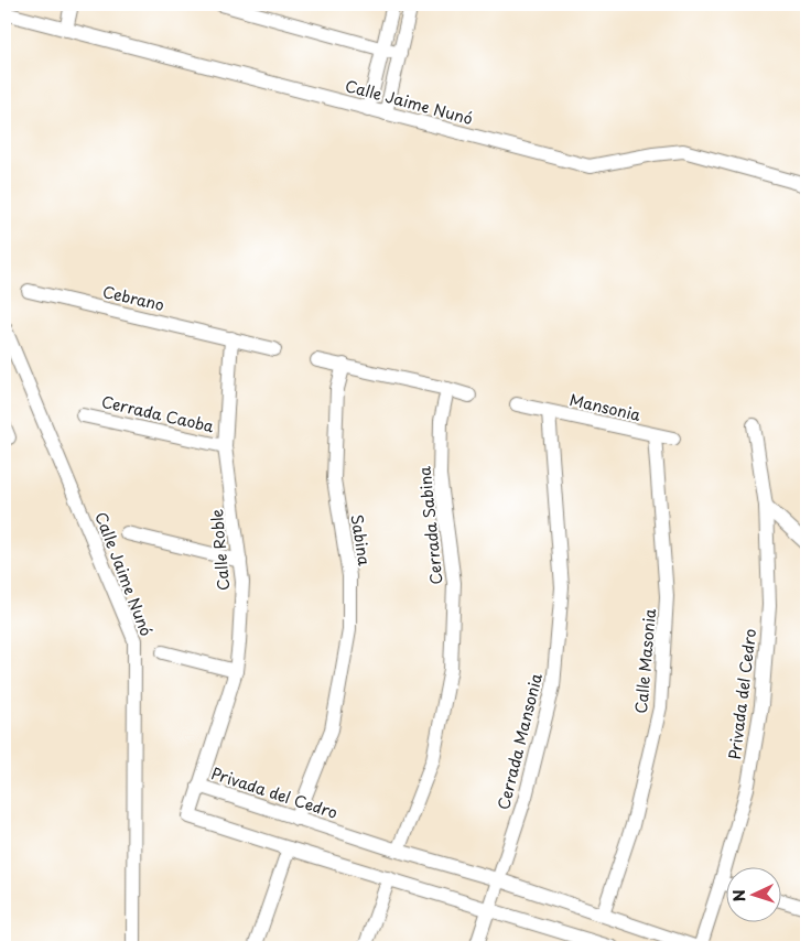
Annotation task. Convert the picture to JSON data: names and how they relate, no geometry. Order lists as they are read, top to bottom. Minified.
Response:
{"streets":{"street":["Calle Jaime Nunó","Cebrano","Mansonia","Cerrada Caoba","Cerrada Sabina","Sabina","Calle Roble","Calle Masonia","Privada del Cedro","Cerrada Mansonia"]},"crossings":[["Cebrano","Calle Roble"],["Mansonia","Calle Masonia"],["Mansonia","Cerrada Mansonia"],["Cerrada Caoba","Calle Roble"],["Cerrada Sabina","Privada del Cedro"],["Sabina","Privada del Cedro"],["Calle Roble","Privada del Cedro"],["Calle Masonia","Privada del Cedro"],["Privada del Cedro","Cerrada Mansonia"]],"north":"left"}
